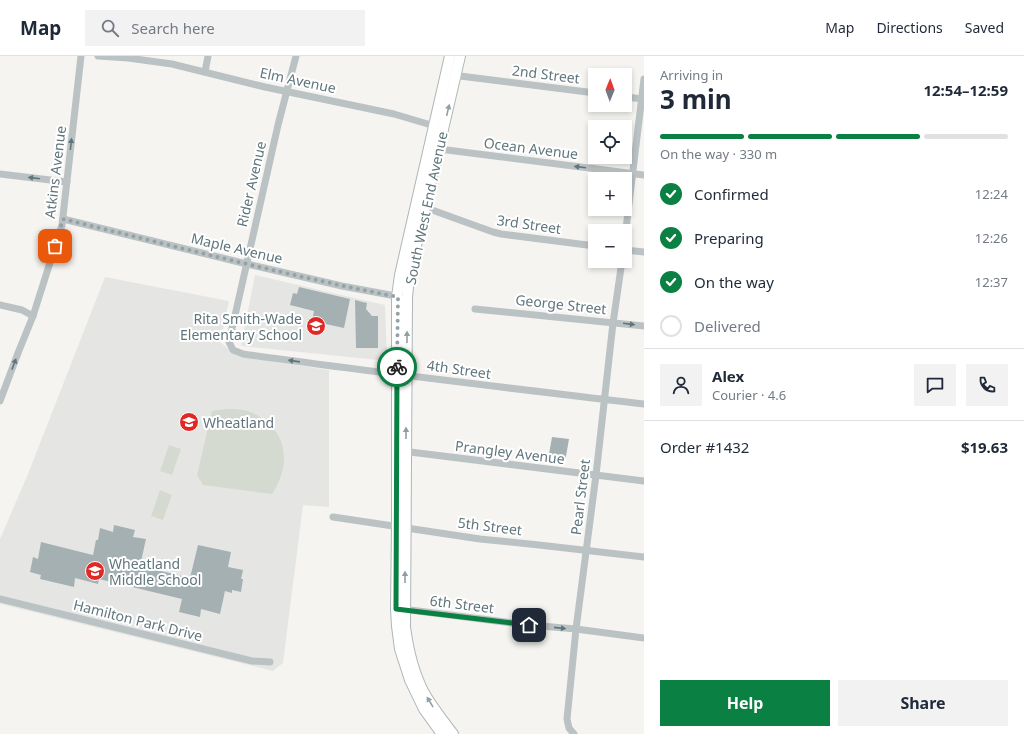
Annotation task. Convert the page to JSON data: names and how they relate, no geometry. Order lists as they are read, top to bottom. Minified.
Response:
{"streets":{"main road":["South West End Avenue"],"street":["2nd Street","Elm Avenue","Ocean Avenue","Atkins Avenue","Rider Avenue","3rd Street","Maple Avenue","George Street","4th Street","Prangley Avenue","Pearl Street","5th Street","6th Street","Hamilton Park Drive"]},"crossings":[["2nd Street","South West End Avenue"],["Elm Avenue","Rider Avenue"],["Elm Avenue","South West End Avenue"],["Ocean Avenue","South West End Avenue"],["Atkins Avenue","Maple Avenue"],["Rider Avenue","Maple Avenue"],["Rider Avenue","4th Street"],["South West End Avenue","3rd Street"],["South West End Avenue","Maple Avenue"],["South West End Avenue","4th Street"],["South West End Avenue","Prangley Avenue"],["South West End Avenue","5th Street"],["South West End Avenue","6th Street"],["George Street","Pearl Street"],["4th Street","Pearl Street"],["Prangley Avenue","Pearl Street"],["Pearl Street","5th Street"],["Pearl Street","6th Street"]],"one_way":["Ocean Avenue","Atkins Avenue","4th Street","6th Street"],"places":{"school or university":["Rita Smith-Wade Elementary School","Wheatland","Wheatland Middle School"]},"north":"top","page":{"header":"Map","search":"Search here","nav":["Map","Directions","Saved"],"heading":["3 min","Arriving in","12:54–12:59"],"panel":["Alex","Courier · 4.6","Order #1432","$19.63"],"map_buttons":["+","−"],"bar":"On the way · 330 m","list":[["Confirmed","12:24"],["Preparing","12:26"],["On the way","12:37"],"Delivered"],"buttons":["Help","Share"]}}
